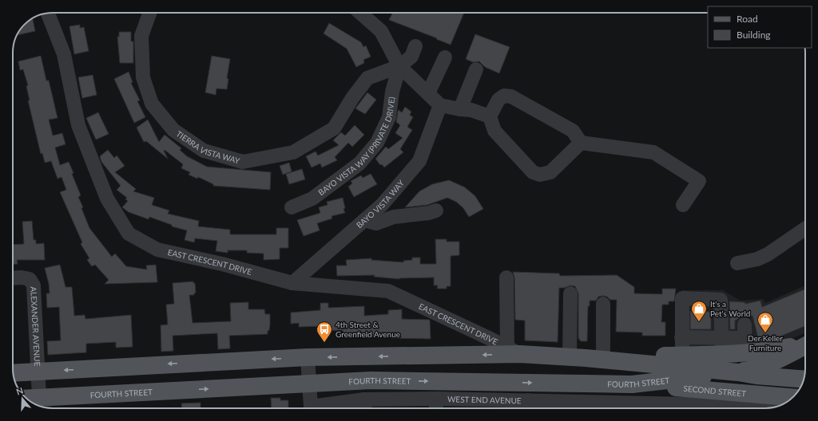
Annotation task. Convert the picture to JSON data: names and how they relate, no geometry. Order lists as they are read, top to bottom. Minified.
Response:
{"streets":{"main road":["FOURTH STREET","SECOND STREET"],"street":["BAYO VISTA WAY (PRIVATE DRIVE)","TIERRA VISTA WAY","BAYO VISTA WAY","EAST CRESCENT DRIVE","ALEXANDER AVENUE","WEST END AVENUE"]},"crossings":[["BAYO VISTA WAY (PRIVATE DRIVE)","TIERRA VISTA WAY"],["BAYO VISTA WAY","EAST CRESCENT DRIVE"],["EAST CRESCENT DRIVE","FOURTH STREET"],["ALEXANDER AVENUE","FOURTH STREET"],["FOURTH STREET","SECOND STREET"],["SECOND STREET","WEST END AVENUE"]],"places":{"shop":["It's a Pet's World","Der Keller Furniture"],"bus stop":["4th Street & Greenfield Avenue"]},"legend":["Road","Building"],"north":"top"}
